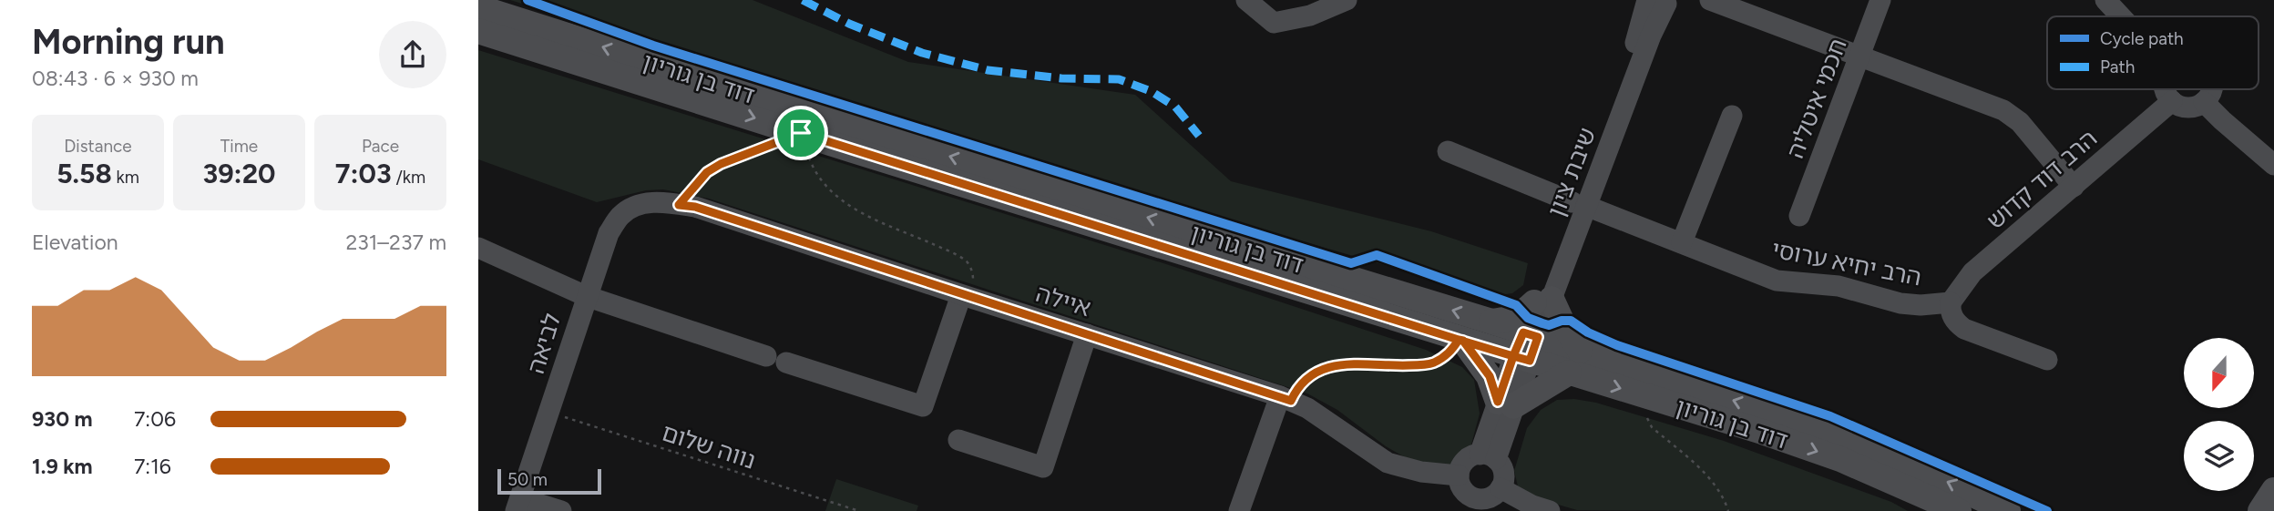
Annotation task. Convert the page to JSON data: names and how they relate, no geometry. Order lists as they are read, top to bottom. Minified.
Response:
{"streets":{"main road":["דוד בן גוריון"],"street":["חכמי איטליה","שיבת ציון","הרב דוד קדוש","הרב יחיא ערוסי","איילה","לביאה"],"path":["נווה שלום"]},"crossings":[["דוד בן גוריון","שיבת ציון"],["שיבת ציון","הרב יחיא ערוסי"],["שיבת ציון","איילה"],["הרב דוד קדוש","הרב יחיא ערוסי"],["איילה","לביאה"],["לביאה","נווה שלום"]],"legend":["Cycle path","Path"],"scale_bar":"50 m","north":"bottom","page":{"heading":["Morning run","08:43 · 6 × 930 m"],"stats":[["Distance","5.58 km"],["Time","39:20"],["Pace","7:03 /km"]],"chart":["Elevation","231–237 m"],"list":[{"name":"930 m","note":"7:06"},{"name":"1.9 km","note":"7:16"}],"scale":"50 m"}}
